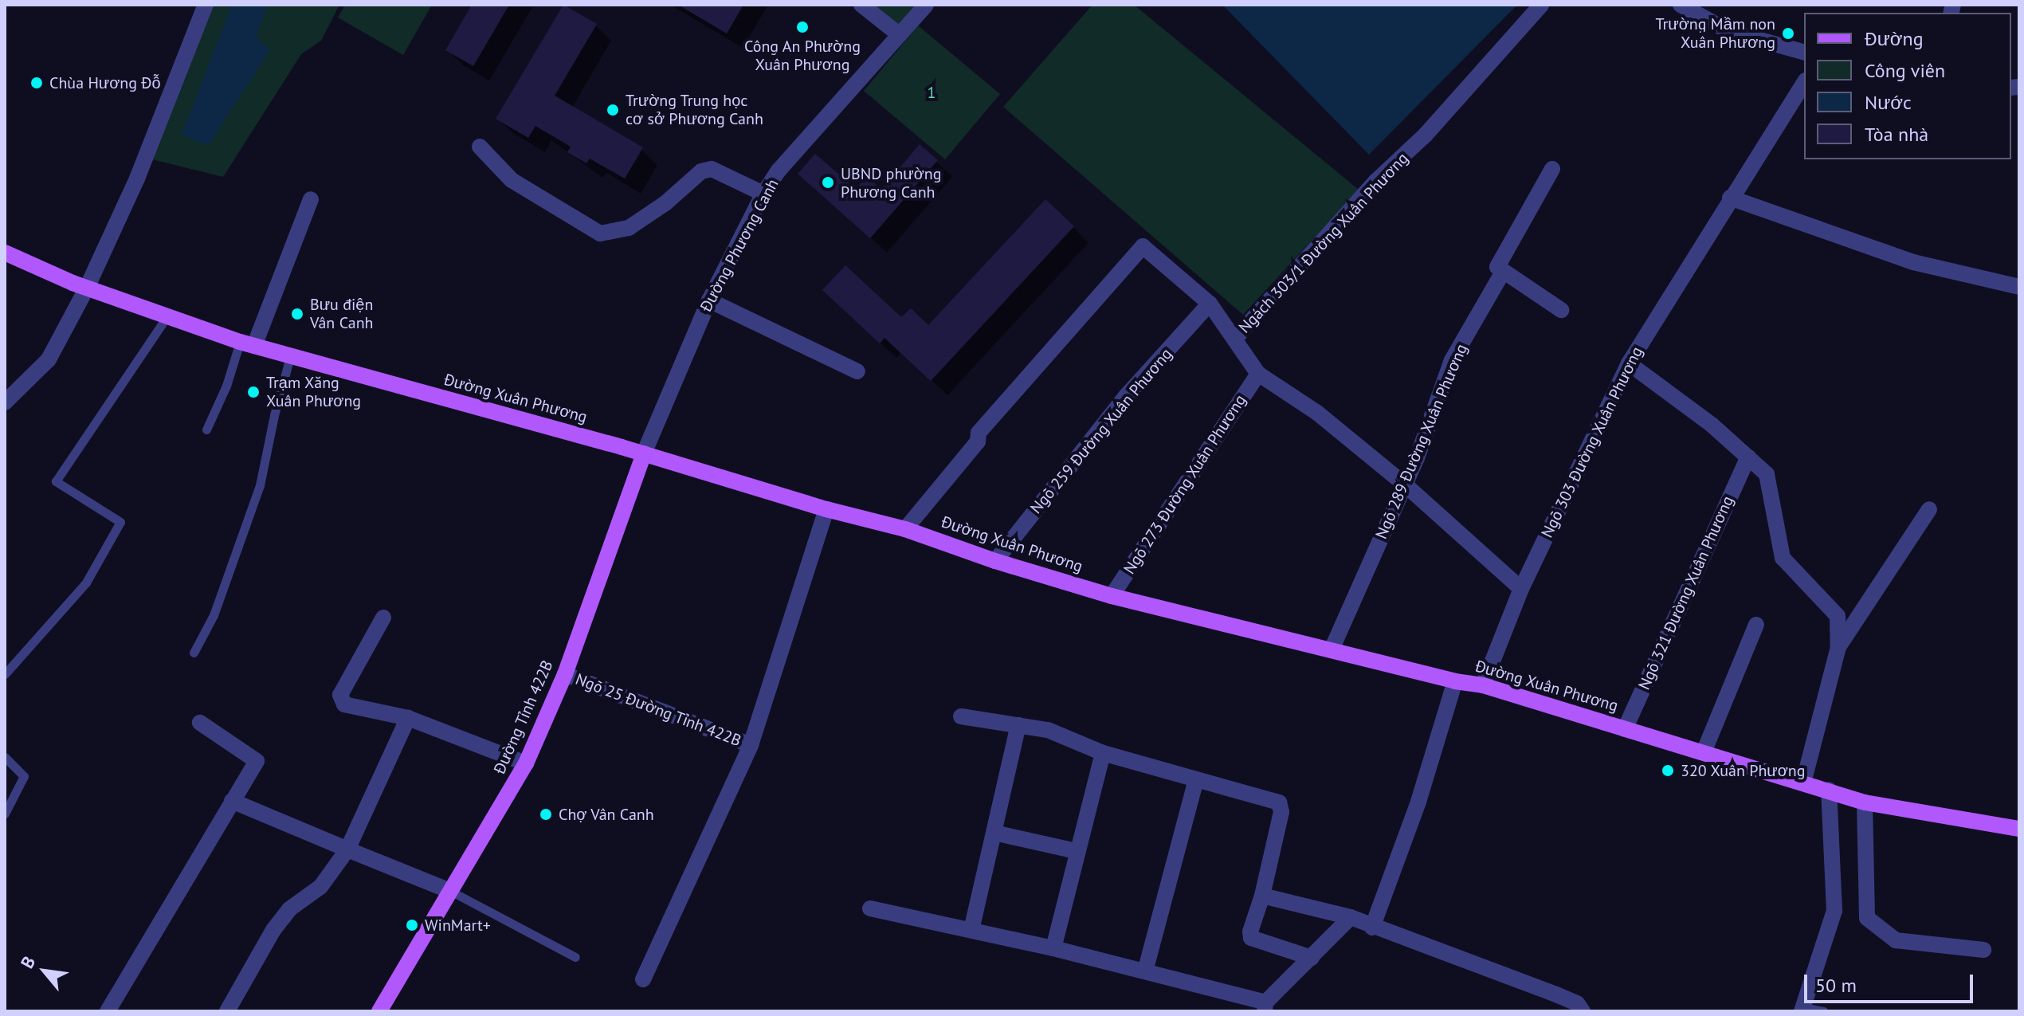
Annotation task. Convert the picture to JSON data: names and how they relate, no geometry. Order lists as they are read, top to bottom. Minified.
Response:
{"streets":{"main road":["Đường Xuân Phương","Đường Tỉnh 422B"],"street":["Ngách 303/1 Đường Xuân Phương","Đường Phương Canh","Ngõ 259 Đường Xuân Phương","Ngõ 289 Đường Xuân Phương","Ngõ 303 Đường Xuân Phương","Ngõ 273 Đường Xuân Phương","Ngõ 321 Đường Xuân Phương","Ngõ 25 Đường Tỉnh 422B"]},"crossings":[["Ngách 303/1 Đường Xuân Phương","Ngõ 289 Đường Xuân Phương"],["Ngách 303/1 Đường Xuân Phương","Ngõ 303 Đường Xuân Phương"],["Ngách 303/1 Đường Xuân Phương","Ngõ 273 Đường Xuân Phương"],["Đường Phương Canh","Đường Xuân Phương"],["Đường Phương Canh","Đường Tỉnh 422B"],["Đường Xuân Phương","Ngõ 259 Đường Xuân Phương"],["Đường Xuân Phương","Ngõ 289 Đường Xuân Phương"],["Đường Xuân Phương","Ngõ 303 Đường Xuân Phương"],["Đường Xuân Phương","Ngõ 273 Đường Xuân Phương"],["Đường Xuân Phương","Ngõ 321 Đường Xuân Phương"],["Đường Xuân Phương","Đường Tỉnh 422B"],["Ngõ 25 Đường Tỉnh 422B","Đường Tỉnh 422B"]],"parks":["1"],"places":["Công An Phường Xuân Phương","Trường Mầm non Xuân Phương","Chùa Hương Đỗ","Trường Trung học cơ sở Phương Canh","UBND phường Phương Canh","Bưu điện Vân Canh","Trạm Xăng Xuân Phương","320 Xuân Phương","Chợ Vân Canh","WinMart+"],"legend":["Đường","Công viên","Nước","Tòa nhà"],"scale_bar":"50 m","north":"top left"}
